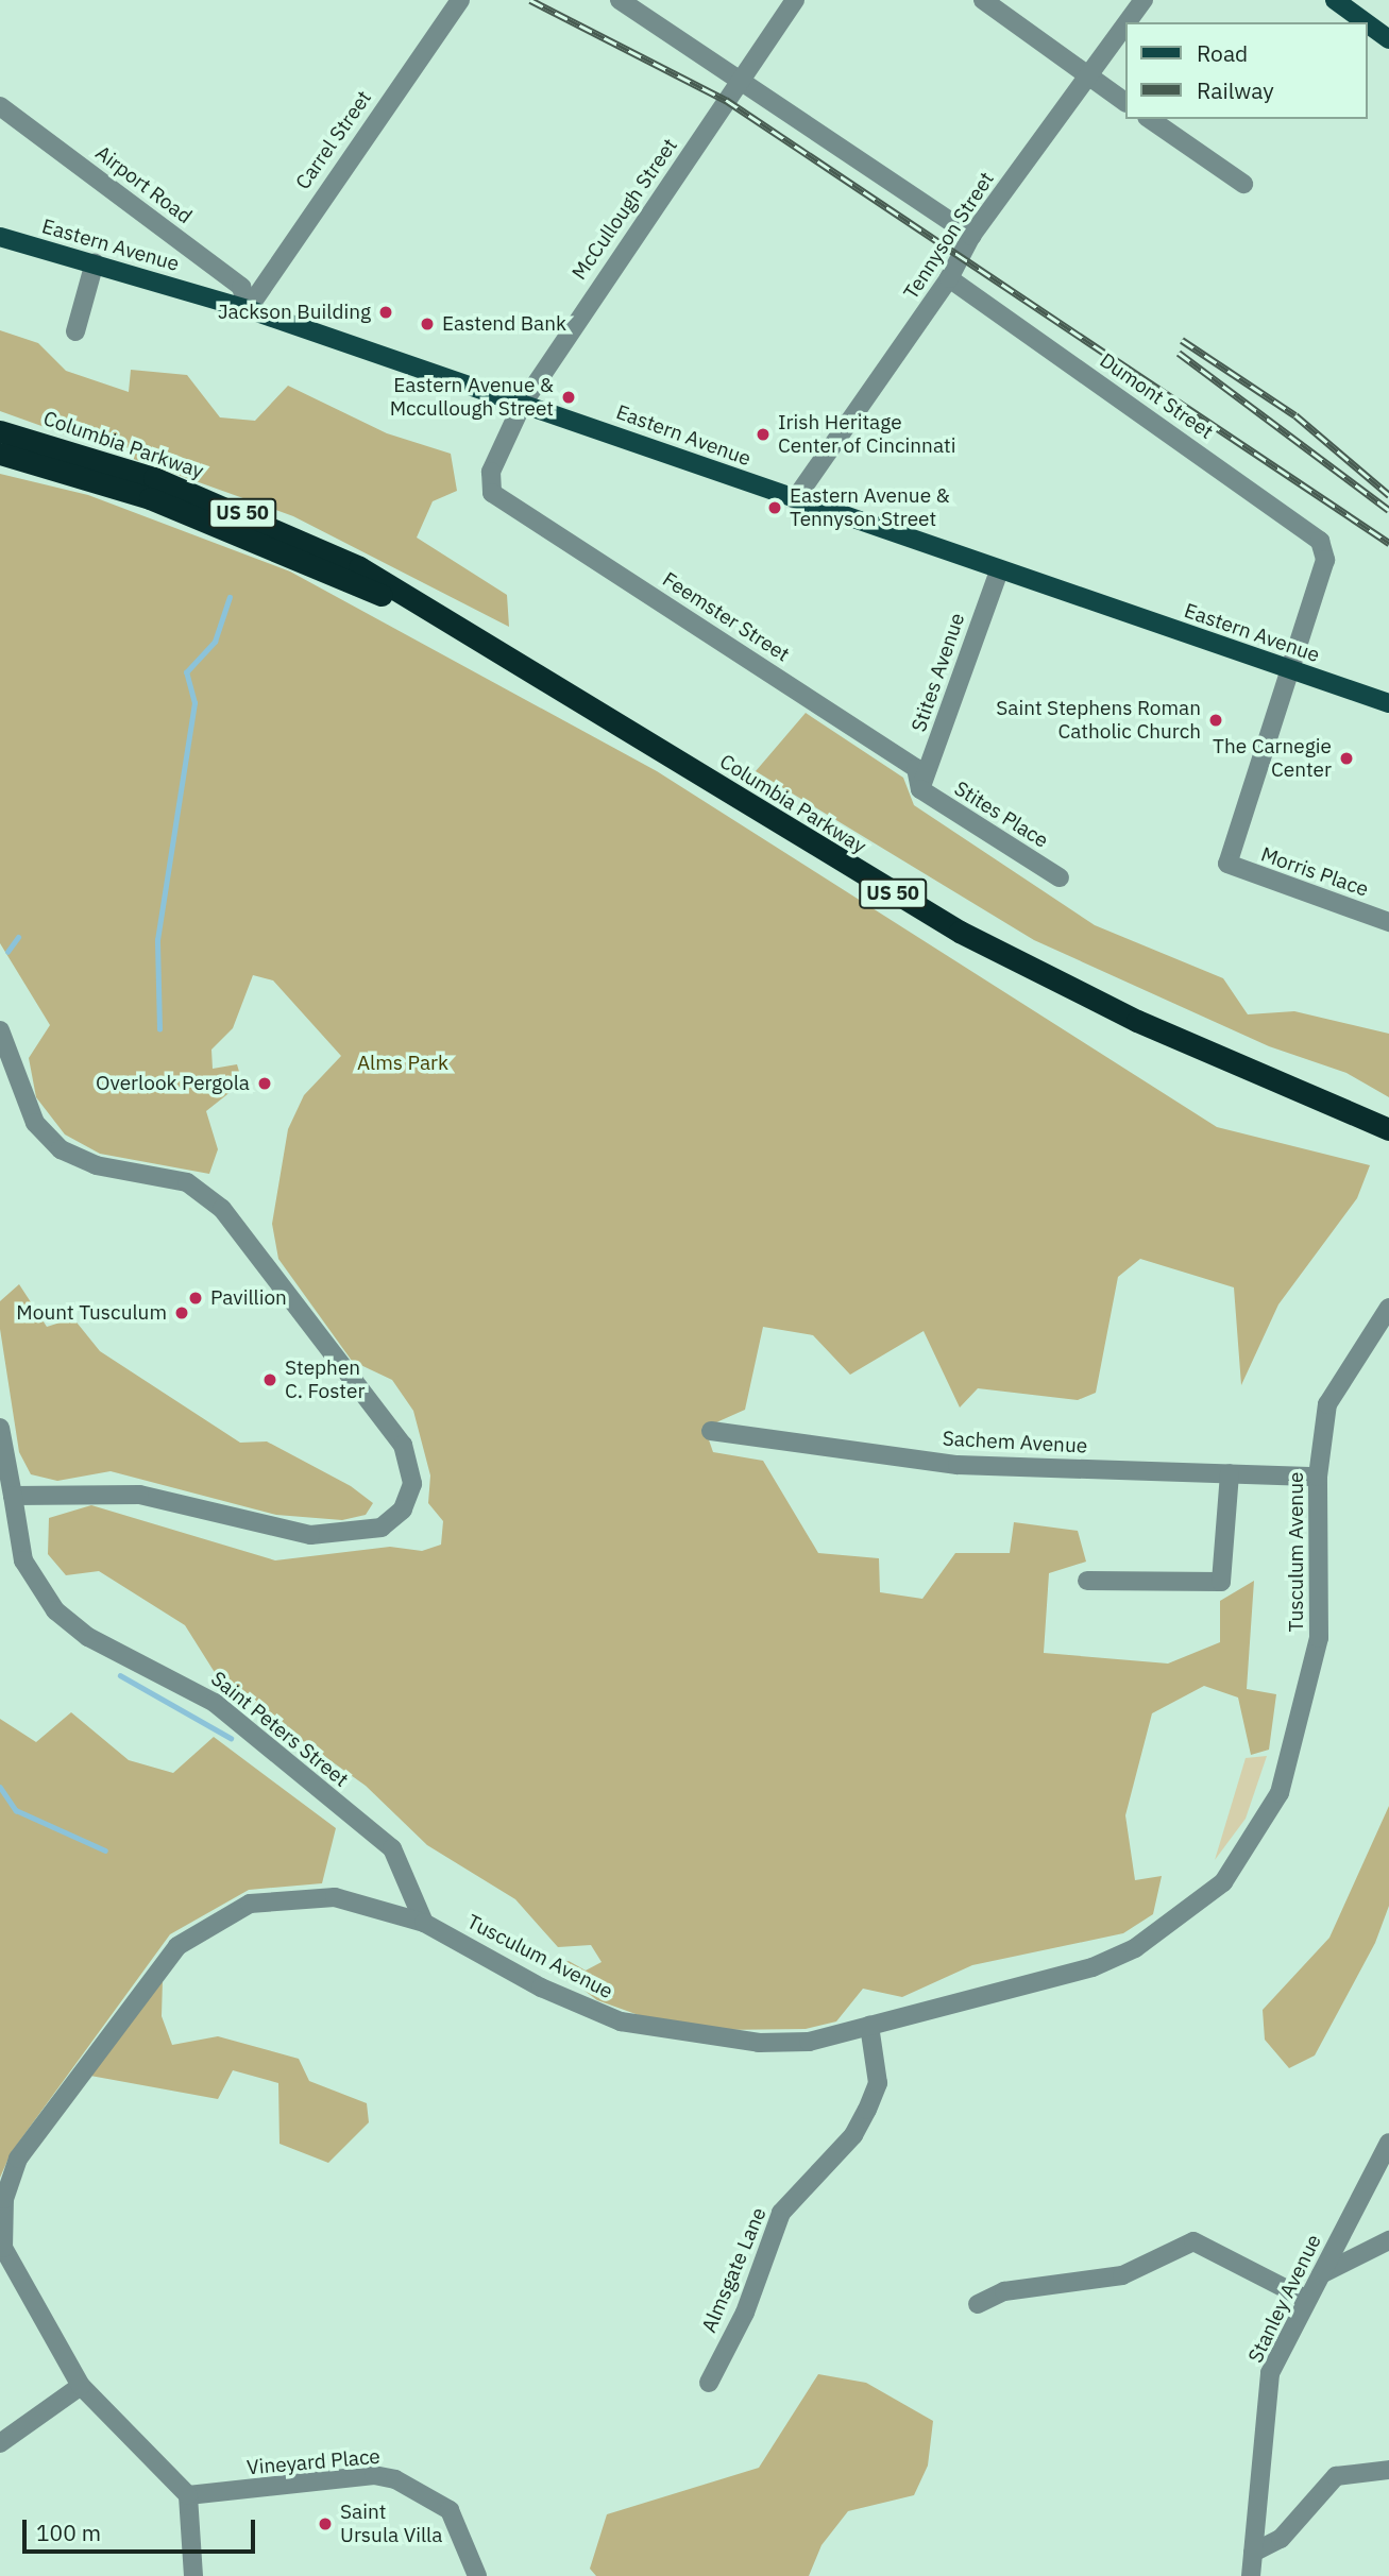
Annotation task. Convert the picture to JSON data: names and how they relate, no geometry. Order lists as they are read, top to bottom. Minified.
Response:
{"streets":{"highway":["Columbia Parkway","US 50"],"main road":["Eastern Avenue"],"street":["Carrel Street","Airport Road","McCullough Street","Tennyson Street","Dumont Street","Feemster Street","Stites Avenue","Stites Place","Morris Place","Sachem Avenue","Tusculum Avenue","Saint Peters Street","Almsgate Lane","Stanley Avenue","Vineyard Place"]},"crossings":[["Carrel Street","Airport Road"],["Carrel Street","Eastern Avenue"],["Airport Road","Eastern Avenue"],["McCullough Street","Eastern Avenue"],["McCullough Street","Feemster Street"],["Tennyson Street","Eastern Avenue"],["Tennyson Street","Dumont Street"],["Eastern Avenue","Dumont Street"],["Eastern Avenue","Stites Avenue"],["Eastern Avenue","Morris Place"],["Dumont Street","Morris Place"],["Feemster Street","Stites Avenue"],["Feemster Street","Stites Place"],["Stites Avenue","Stites Place"],["Sachem Avenue","Tusculum Avenue"],["Tusculum Avenue","Saint Peters Street"],["Tusculum Avenue","Almsgate Lane"],["Tusculum Avenue","Vineyard Place"]],"parks":["Alms Park"],"places":["Jackson Building","Eastend Bank","Eastern Avenue & Mccullough Street","Irish Heritage Center of Cincinnati","Eastern Avenue & Tennyson Street","Saint Stephens Roman Catholic Church","The Carnegie Center","Overlook Pergola","Pavillion","Mount Tusculum","Stephen C. Foster","Saint Ursula Villa"],"legend":["Road","Railway"],"scale_bar":"100 m"}
